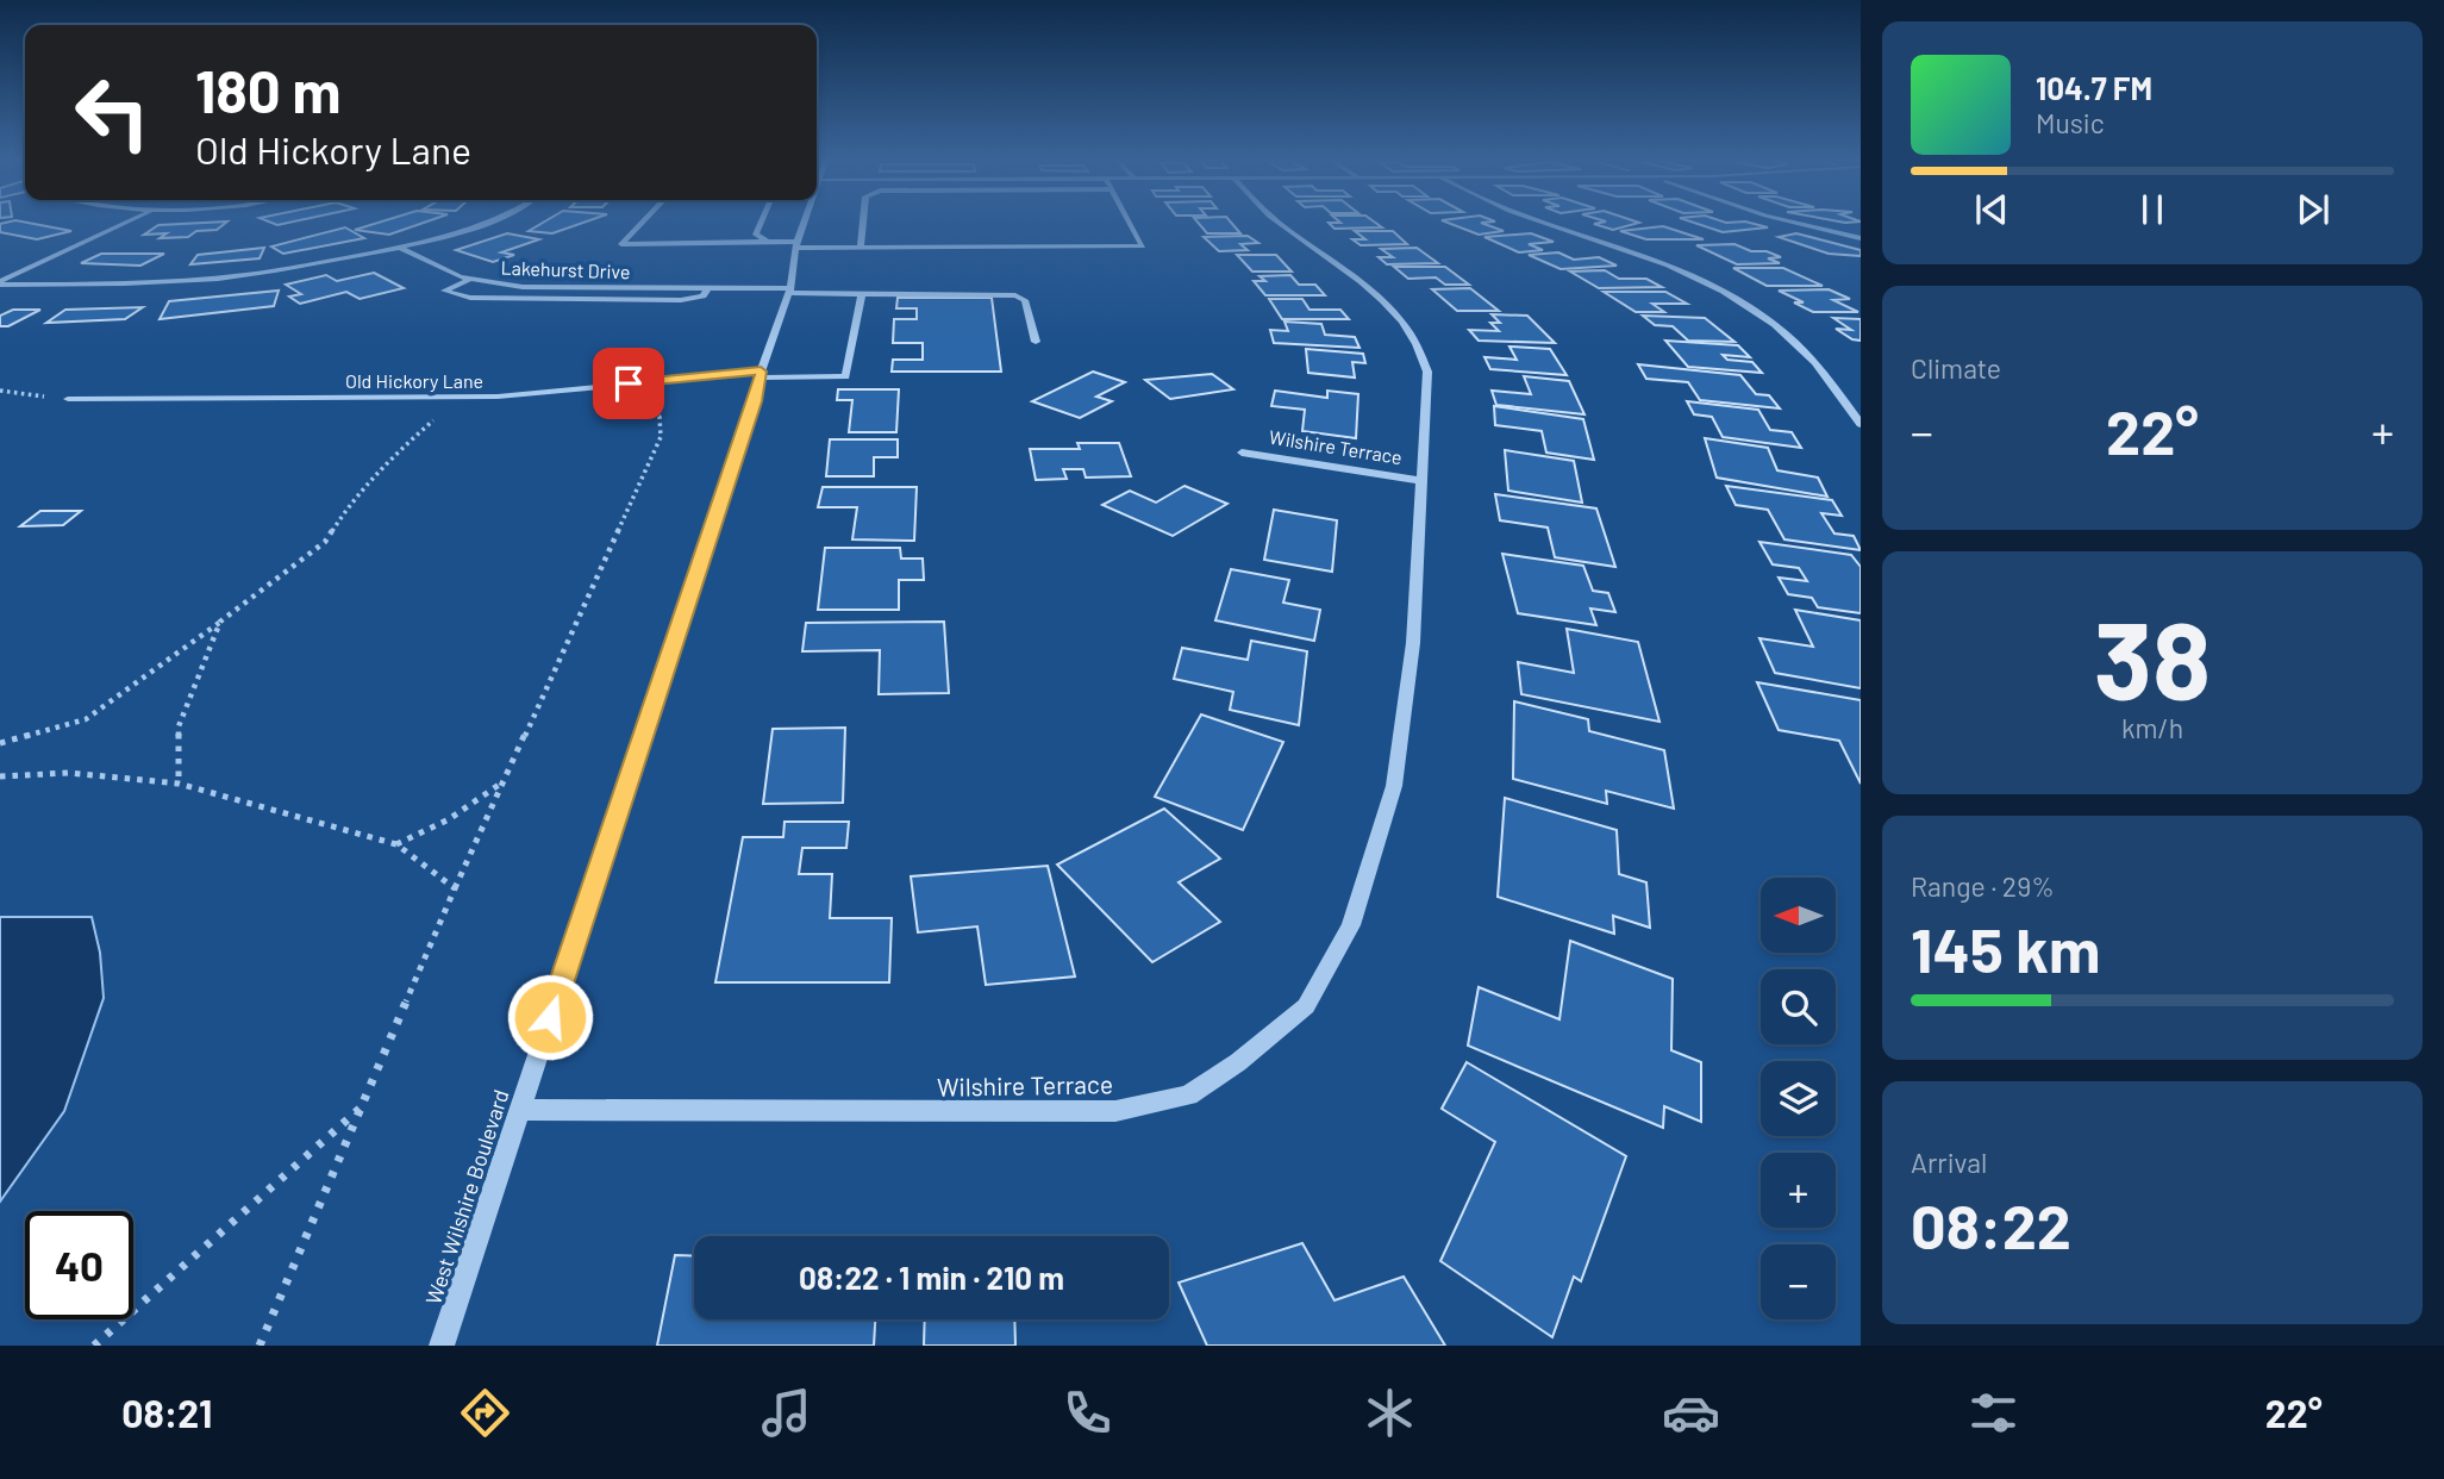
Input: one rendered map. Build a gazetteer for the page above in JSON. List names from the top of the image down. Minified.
{"streets":{"street":["Lakehurst Drive","Old Hickory Lane","Wilshire Terrace","West Wilshire Boulevard"]},"crossings":[["Lakehurst Drive","Old Hickory Lane"],["Lakehurst Drive","West Wilshire Boulevard"],["Old Hickory Lane","West Wilshire Boulevard"],["Wilshire Terrace","West Wilshire Boulevard"]],"north":"left","page":{"turn":["180 m","Old Hickory Lane"],"song":["104.7 FM","Music"],"tile":["Climate",["38","km/h"],["Range · 29%","145 km"],["Arrival","08:22"]],"heat":["−","22°","+"],"map_buttons":["+","−"],"limit":"40","trip":"08:22 · 1 min · 210 m","tabs":["08:21","22°"]}}
